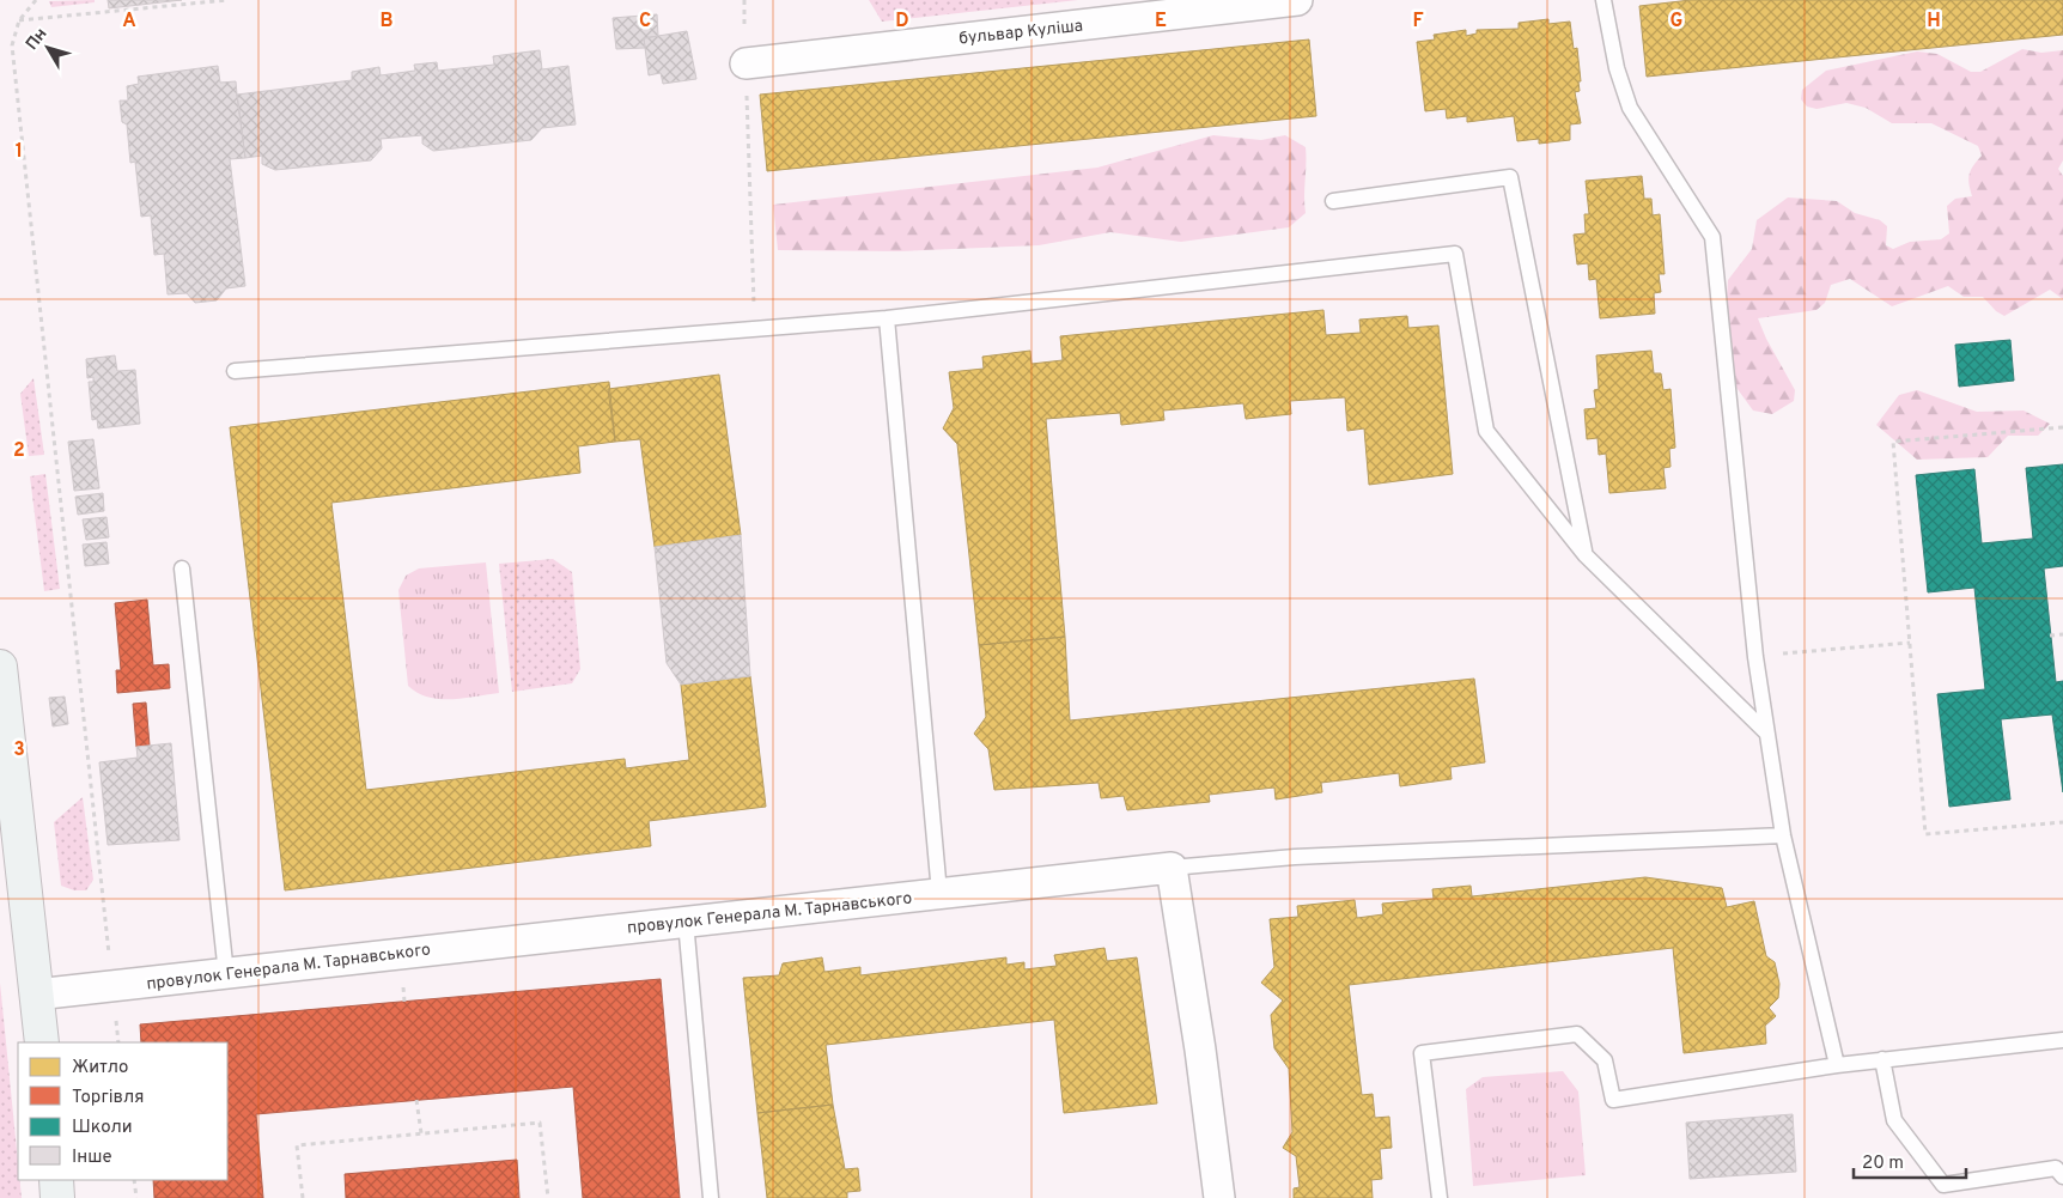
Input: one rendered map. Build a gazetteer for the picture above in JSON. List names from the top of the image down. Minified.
{"streets":{"street":["бульвар Куліша","провулок Генерала М. Тарнавського"]},"legend":["Житло","Торгівля","Школи","Інше"],"scale_bar":"20 m","north":"top left","grid":{"columns":["A","B","C","D","E","F","G","H"],"rows":["1","2","3"]}}
